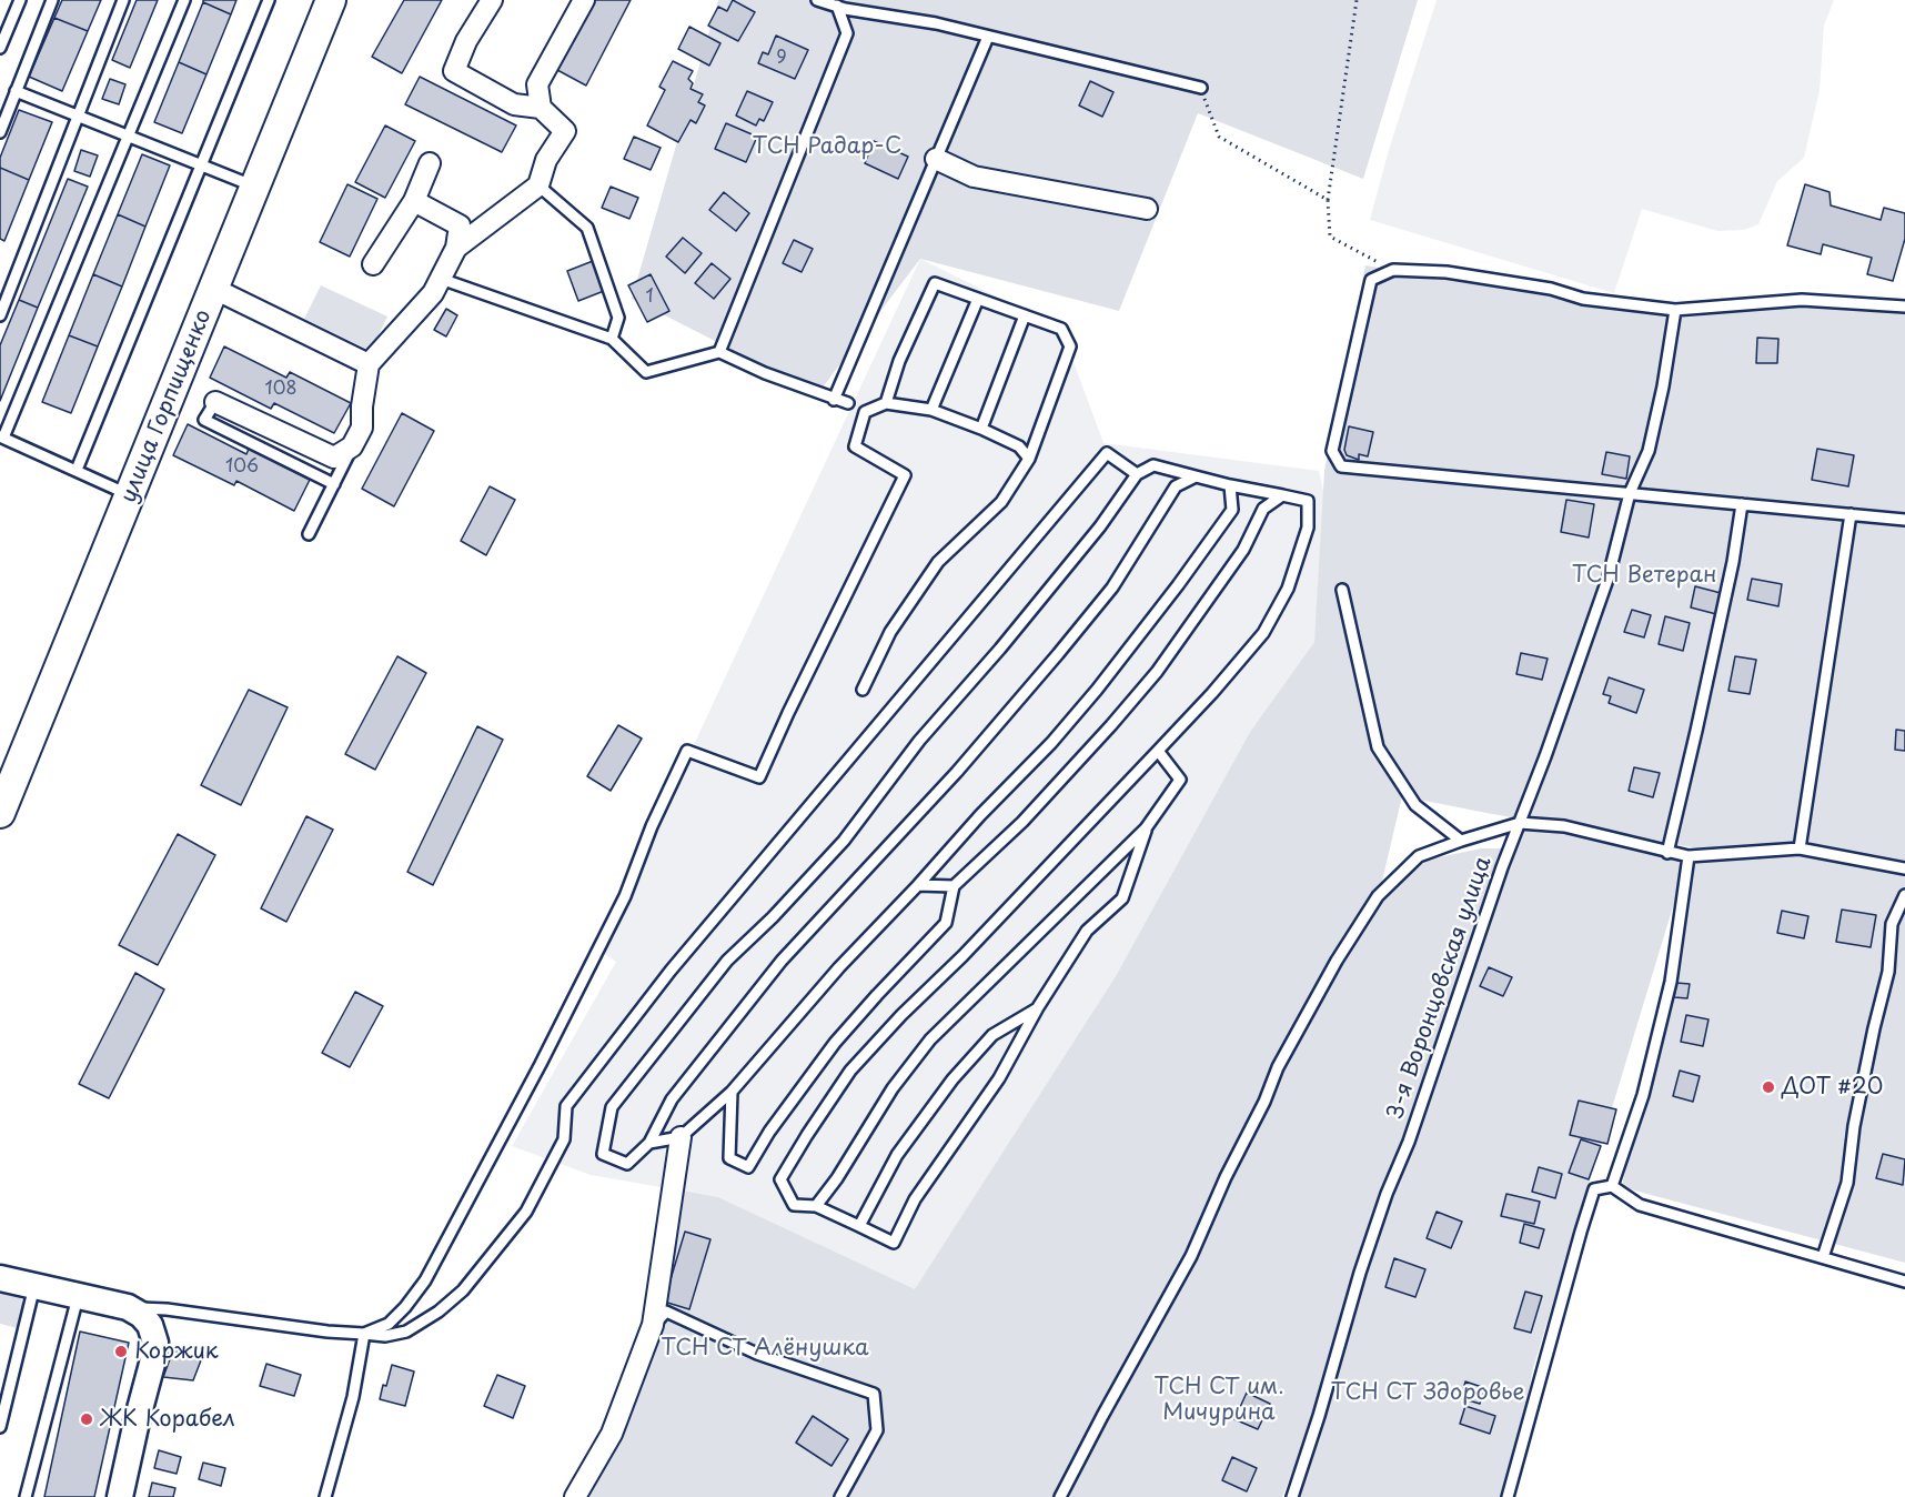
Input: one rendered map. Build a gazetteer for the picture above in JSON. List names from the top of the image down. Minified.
{"streets":{"main road":["улица Горпищенко"],"lane":["3-я Воронцовская улица"]},"parks":["ТСН Радар-С","ТСН Ветеран","ТСН СТ Алёнушка","ТСН СТ им. Мичурина","ТСН СТ Здоровье"],"places":["ДОТ #20","Коржик","ЖК Корабел"],"house_numbers":["9","1","108","106"]}
